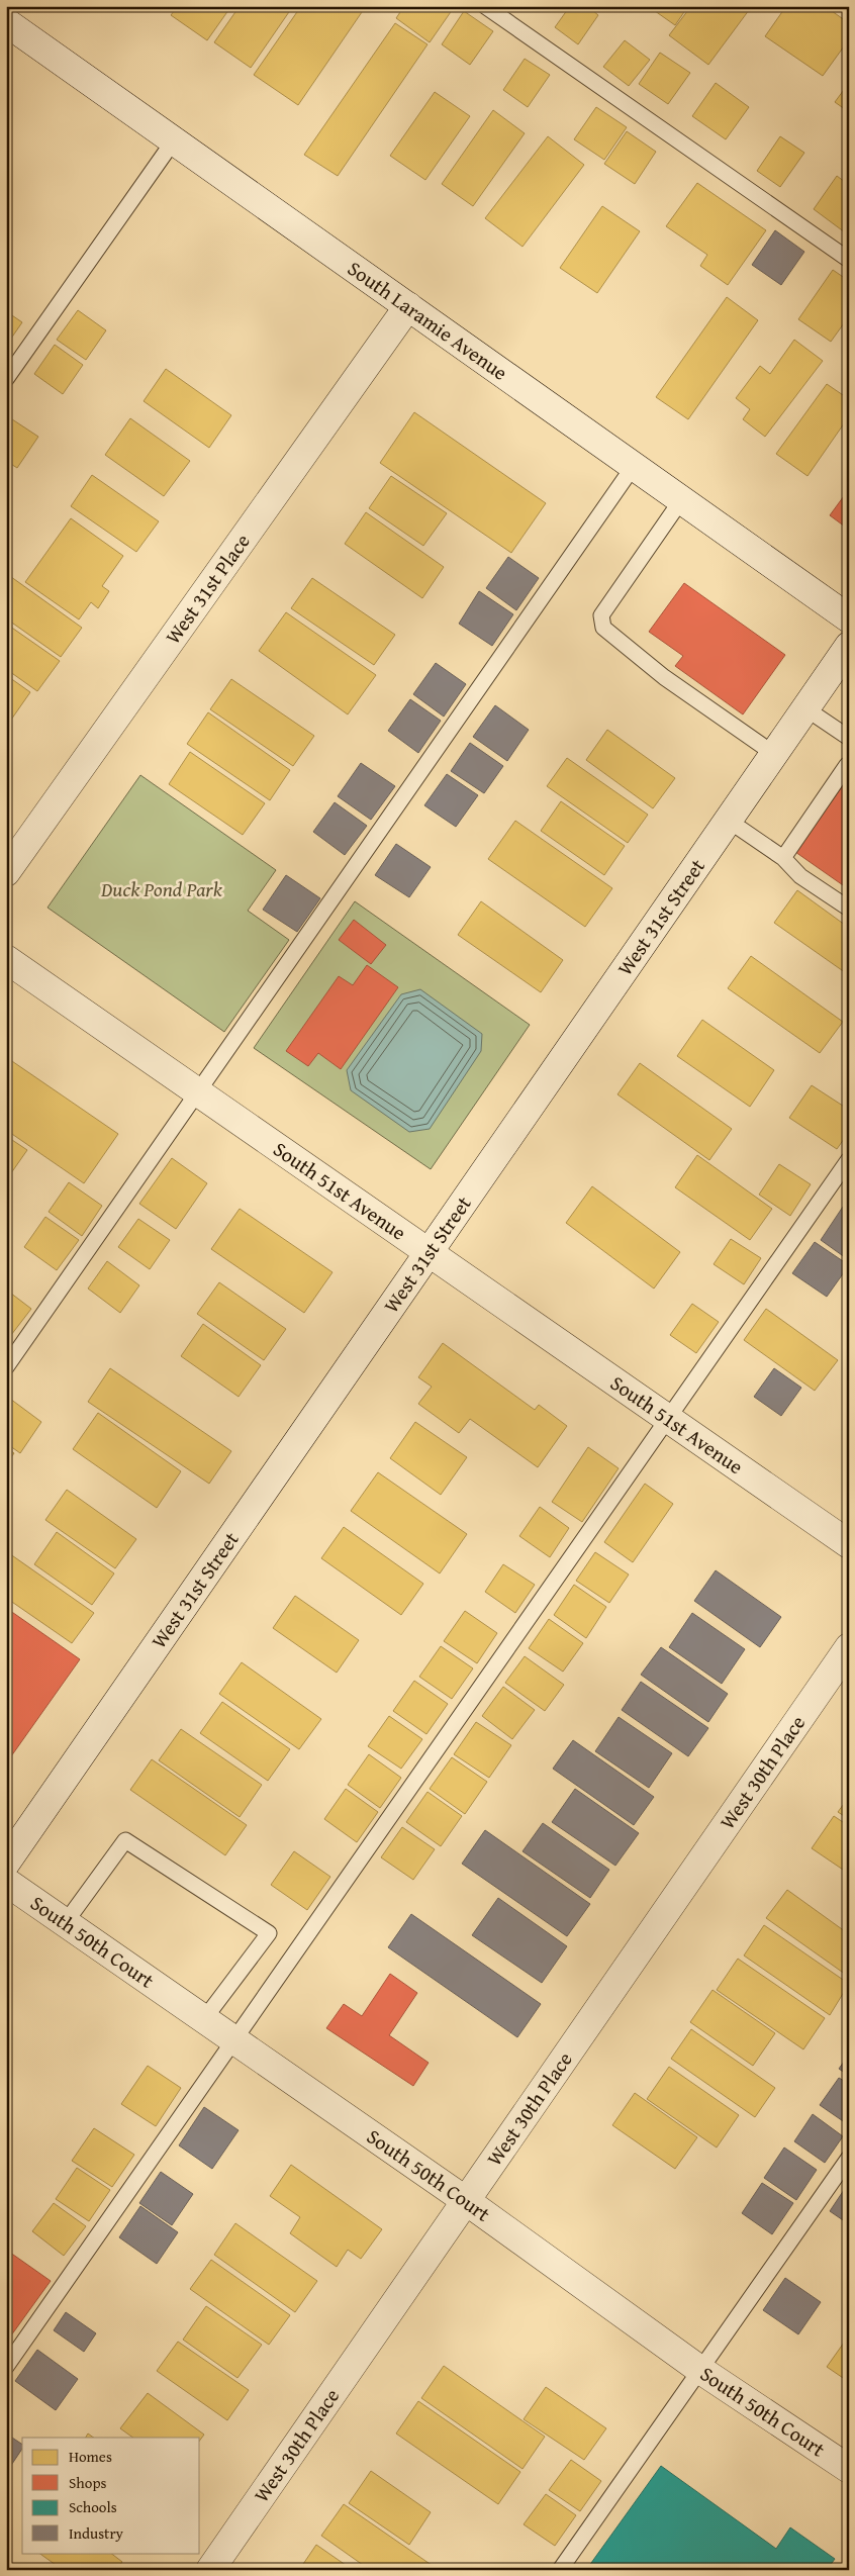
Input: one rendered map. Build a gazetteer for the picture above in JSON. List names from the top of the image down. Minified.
{"streets":{"street":["South Laramie Avenue","West 31st Place","West 31st Street","South 51st Avenue","West 30th Place","South 50th Court"]},"crossings":[["South Laramie Avenue","West 31st Place"],["West 31st Street","South 51st Avenue"],["West 30th Place","South 50th Court"]],"parks":["Duck Pond Park"],"legend":["Homes","Shops","Schools","Industry"]}
